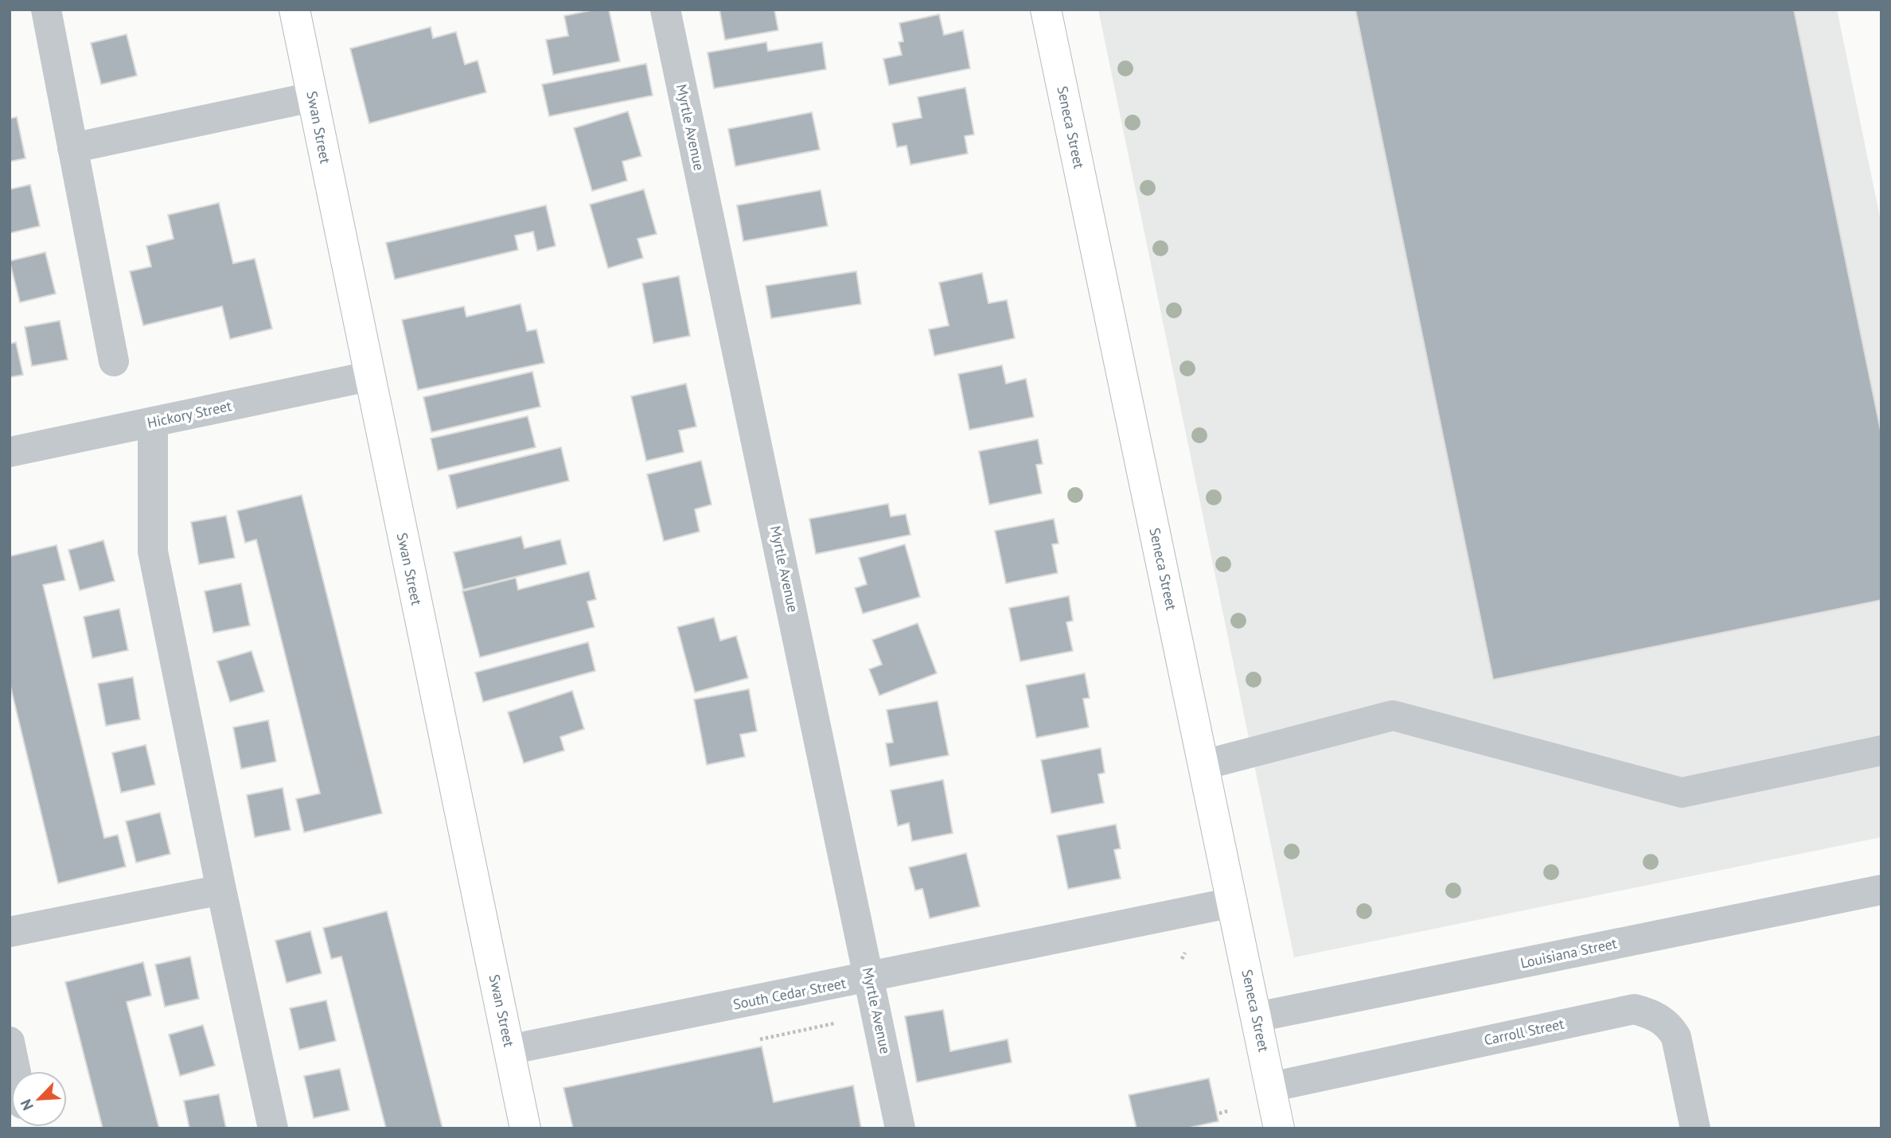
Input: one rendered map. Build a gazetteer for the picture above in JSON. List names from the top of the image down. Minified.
{"streets":{"main road":["Swan Street","Seneca Street"],"street":["Myrtle Avenue","Hickory Street","Louisiana Street","South Cedar Street","Carroll Street"]},"crossings":[["Swan Street","Hickory Street"],["Swan Street","South Cedar Street"],["Myrtle Avenue","South Cedar Street"],["Seneca Street","Louisiana Street"],["Seneca Street","South Cedar Street"],["Seneca Street","Carroll Street"]],"north":"bottom left"}
